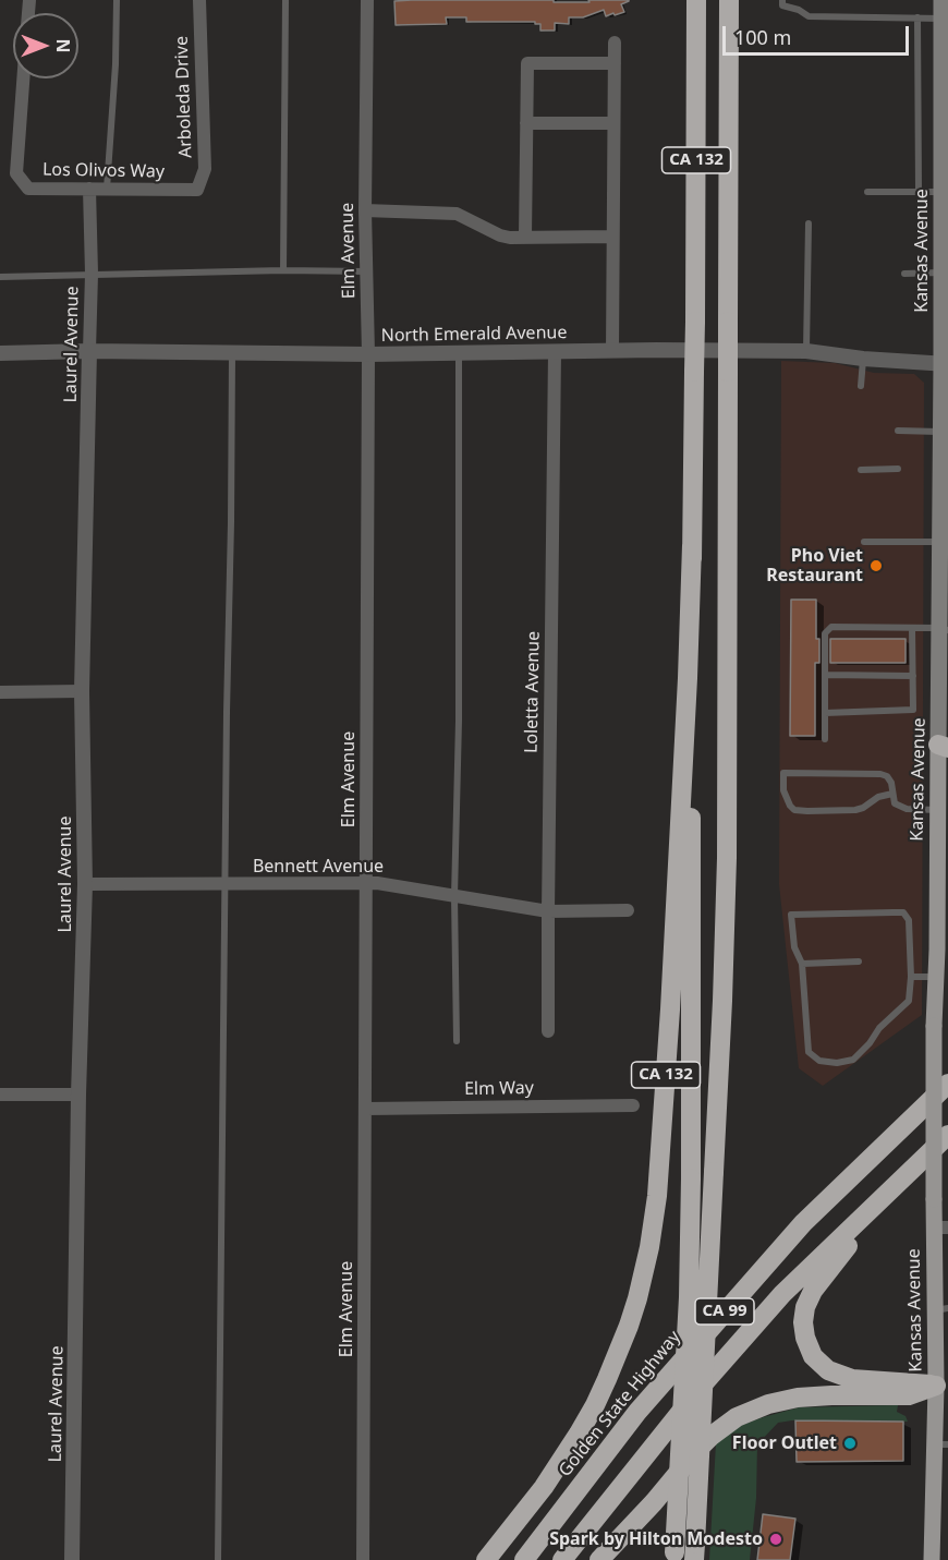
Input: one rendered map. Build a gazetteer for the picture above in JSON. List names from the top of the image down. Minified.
{"streets":{"highway":["CA 132","CA 99","Golden State Highway"],"main road":["Kansas Avenue"],"street":["Arboleda Drive","Los Olivos Way","Elm Avenue","North Emerald Avenue","Laurel Avenue","Loletta Avenue","Bennett Avenue","Elm Way"]},"crossings":[["Arboleda Drive","Los Olivos Way"],["Los Olivos Way","Laurel Avenue"],["Elm Avenue","North Emerald Avenue"],["Elm Avenue","Bennett Avenue"],["Elm Avenue","Elm Way"],["Kansas Avenue","North Emerald Avenue"],["North Emerald Avenue","Laurel Avenue"],["North Emerald Avenue","Loletta Avenue"],["Laurel Avenue","Bennett Avenue"],["Loletta Avenue","Bennett Avenue"]],"places":["Pho Viet Restaurant","Floor Outlet","Spark by Hilton Modesto"],"scale_bar":"100 m","north":"right"}
